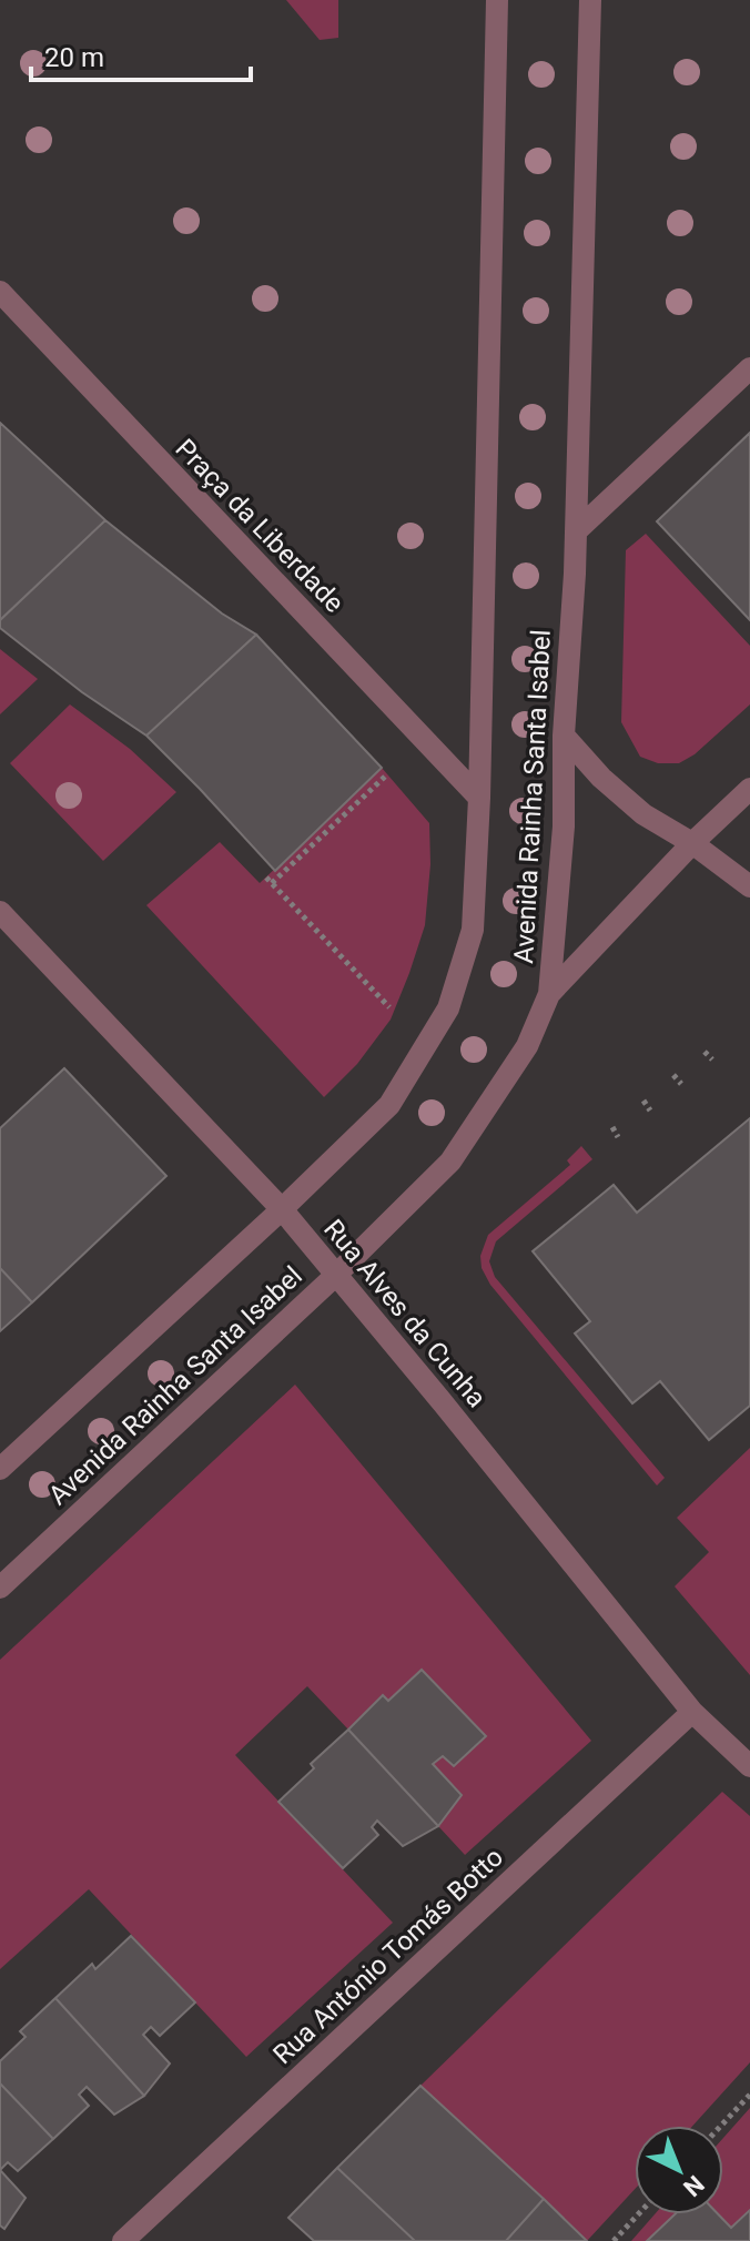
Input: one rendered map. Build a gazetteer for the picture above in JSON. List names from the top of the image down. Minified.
{"streets":{"street":["Praça da Liberdade","Avenida Rainha Santa Isabel","Rua Alves da Cunha","Rua António Tomás Botto"]},"crossings":[["Praça da Liberdade","Avenida Rainha Santa Isabel"],["Avenida Rainha Santa Isabel","Rua Alves da Cunha"],["Rua Alves da Cunha","Rua António Tomás Botto"]],"scale_bar":"20 m","north":"bottom right"}
